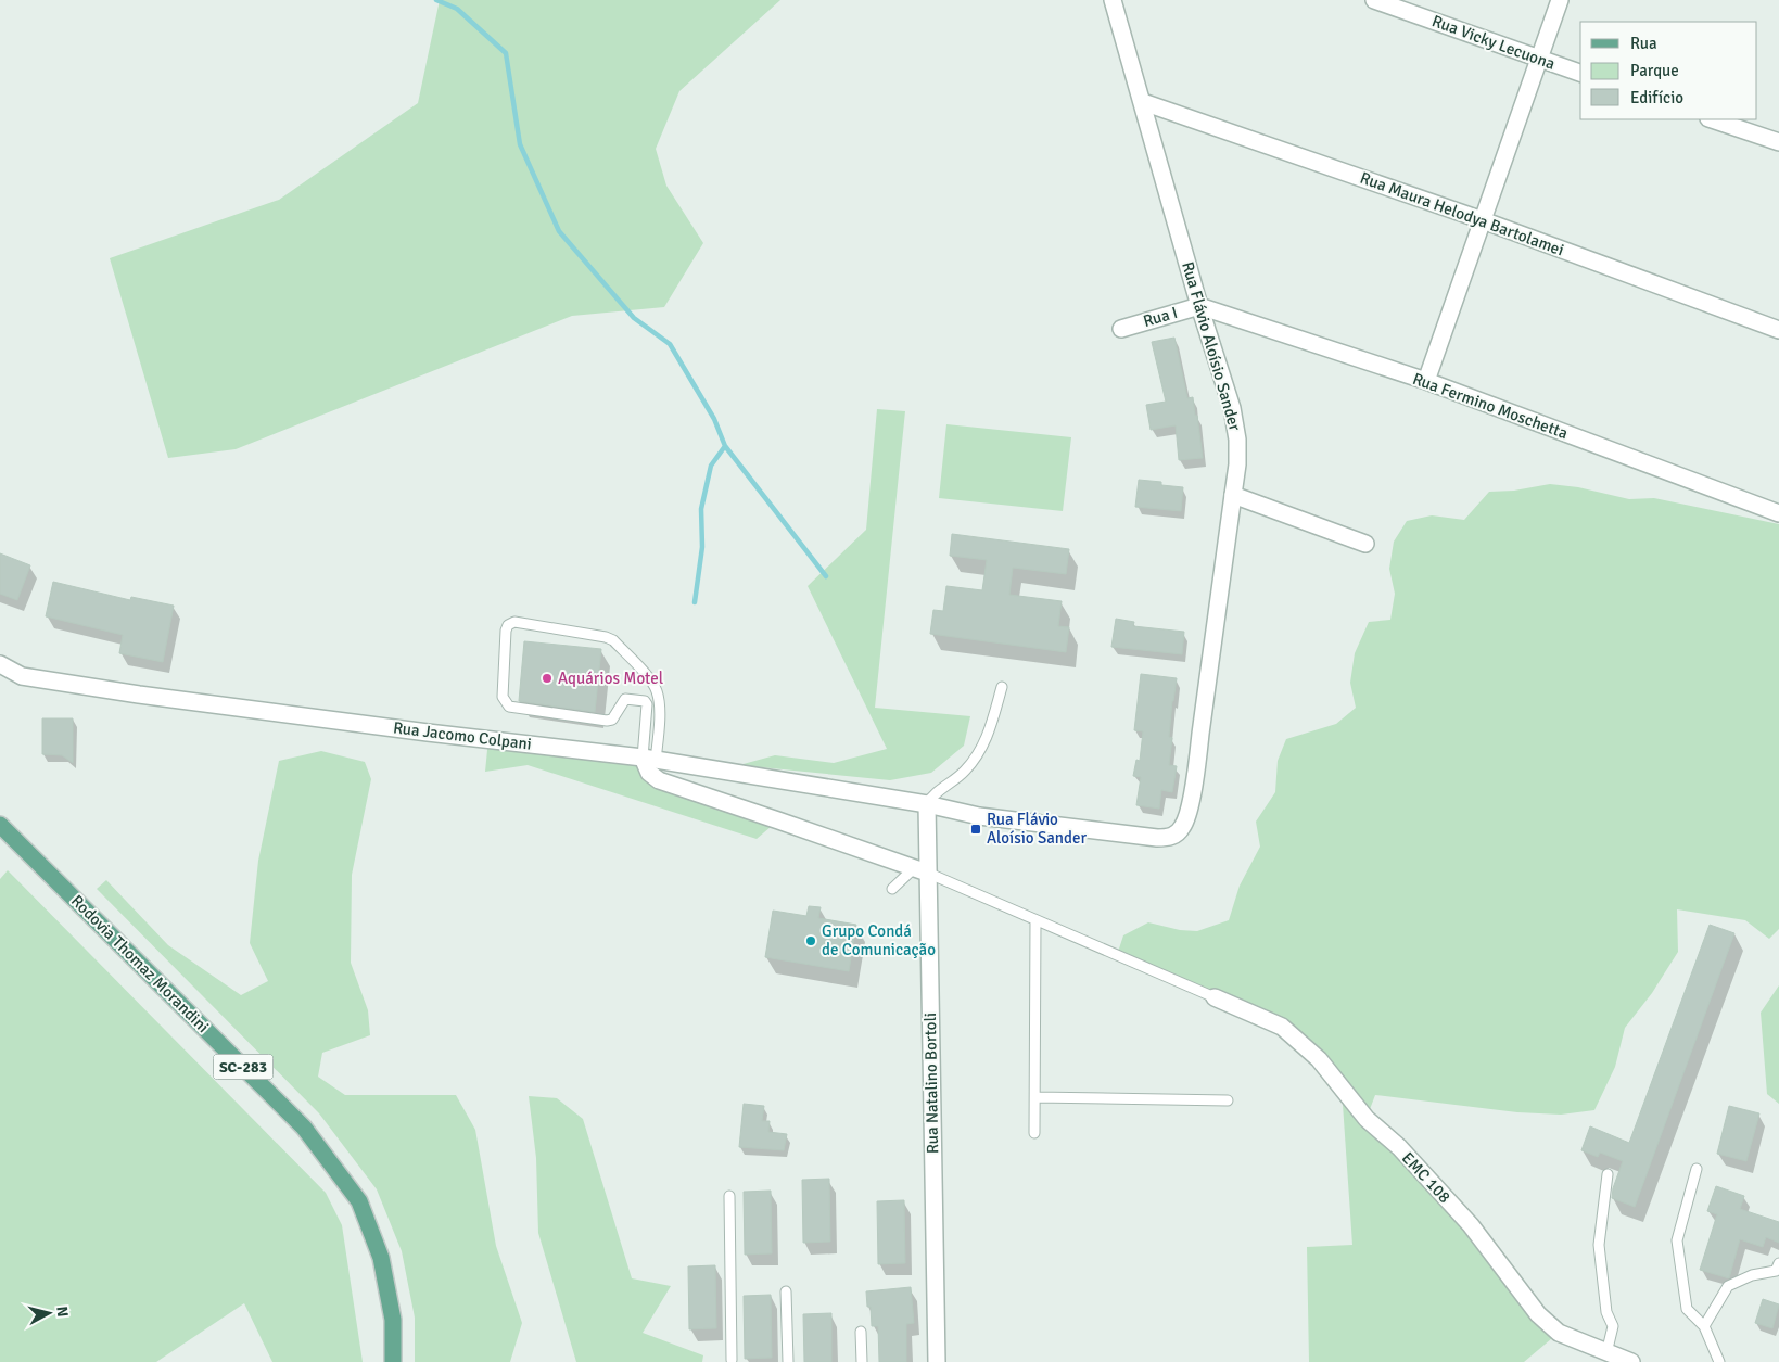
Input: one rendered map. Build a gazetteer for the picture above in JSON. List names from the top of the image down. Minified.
{"streets":{"main road":["Rodovia Thomaz Morandini","SC-283"],"street":["Rua Vicky Lecuona","Rua Maura Helodya Bartolamei","Rua I","Rua Flávio Aloísio Sander","Rua Fermino Moschetta","Rua Jacomo Colpani","Rua Natalino Bortoli","EMC 108"]},"crossings":[["Rua Maura Helodya Bartolamei","Rua Flávio Aloísio Sander"],["Rua I","Rua Flávio Aloísio Sander"],["Rua I","Rua Fermino Moschetta"],["Rua Flávio Aloísio Sander","Rua Fermino Moschetta"],["Rua Flávio Aloísio Sander","Rua Jacomo Colpani"],["Rua Flávio Aloísio Sander","Rua Natalino Bortoli"],["Rua Jacomo Colpani","Rua Natalino Bortoli"]],"places":{"other":["Aquários Motel","Grupo Condá de Comunicação"],"transit":["Rua Flávio Aloísio Sander"]},"legend":["Rua","Parque","Edifício"],"north":"right"}
